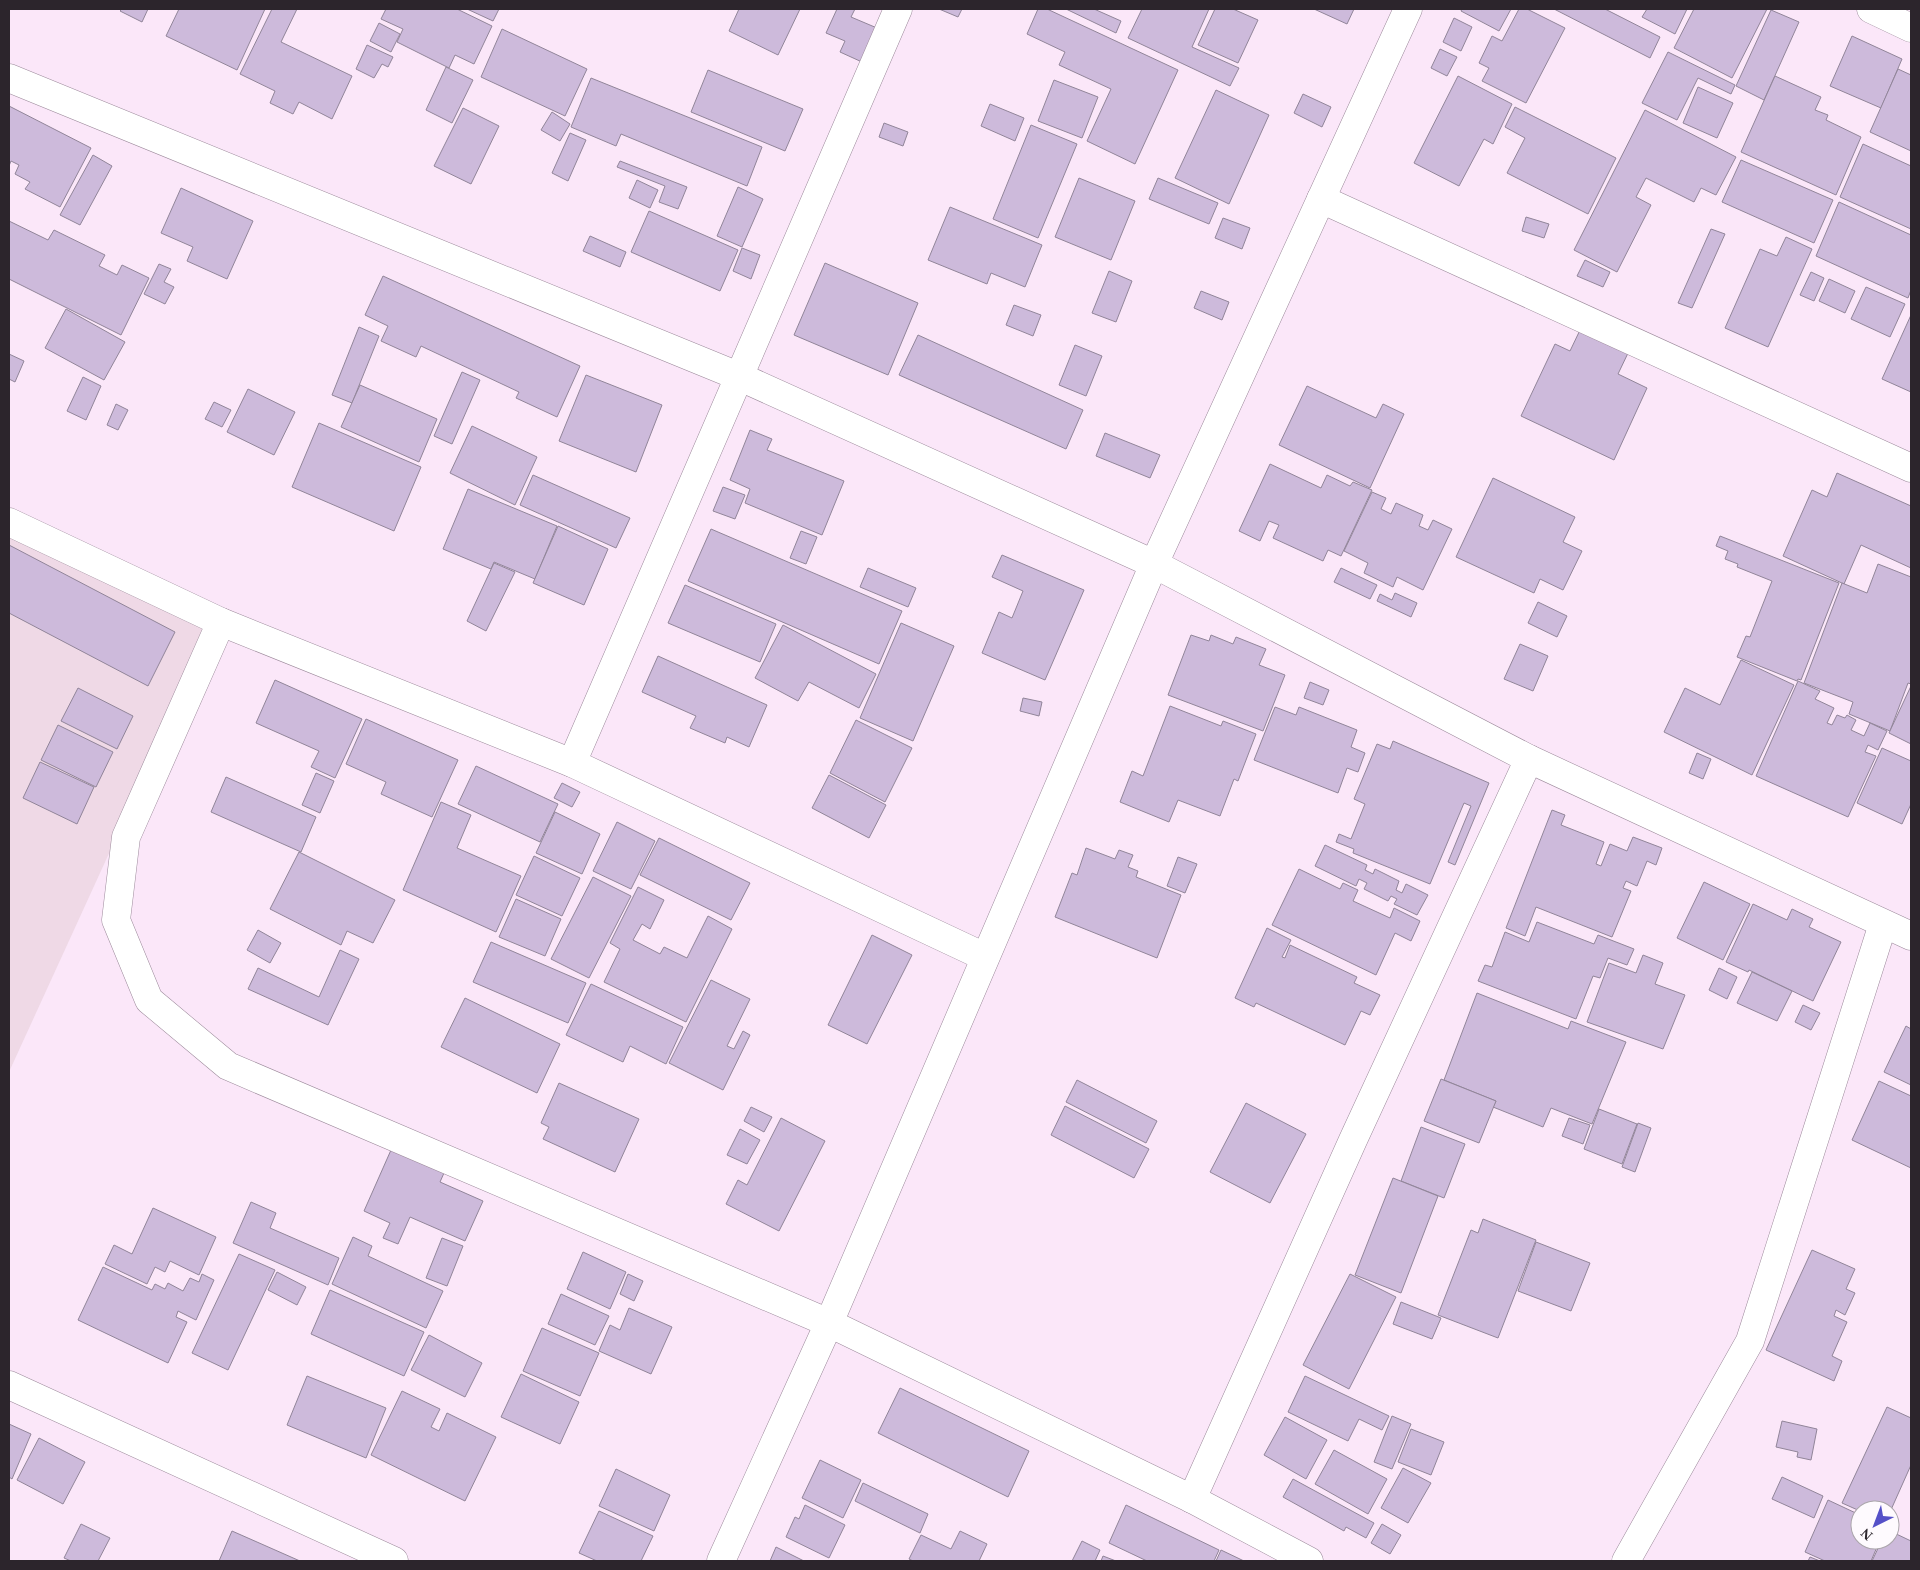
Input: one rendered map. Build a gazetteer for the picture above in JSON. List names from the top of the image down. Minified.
{"north":"bottom left"}
